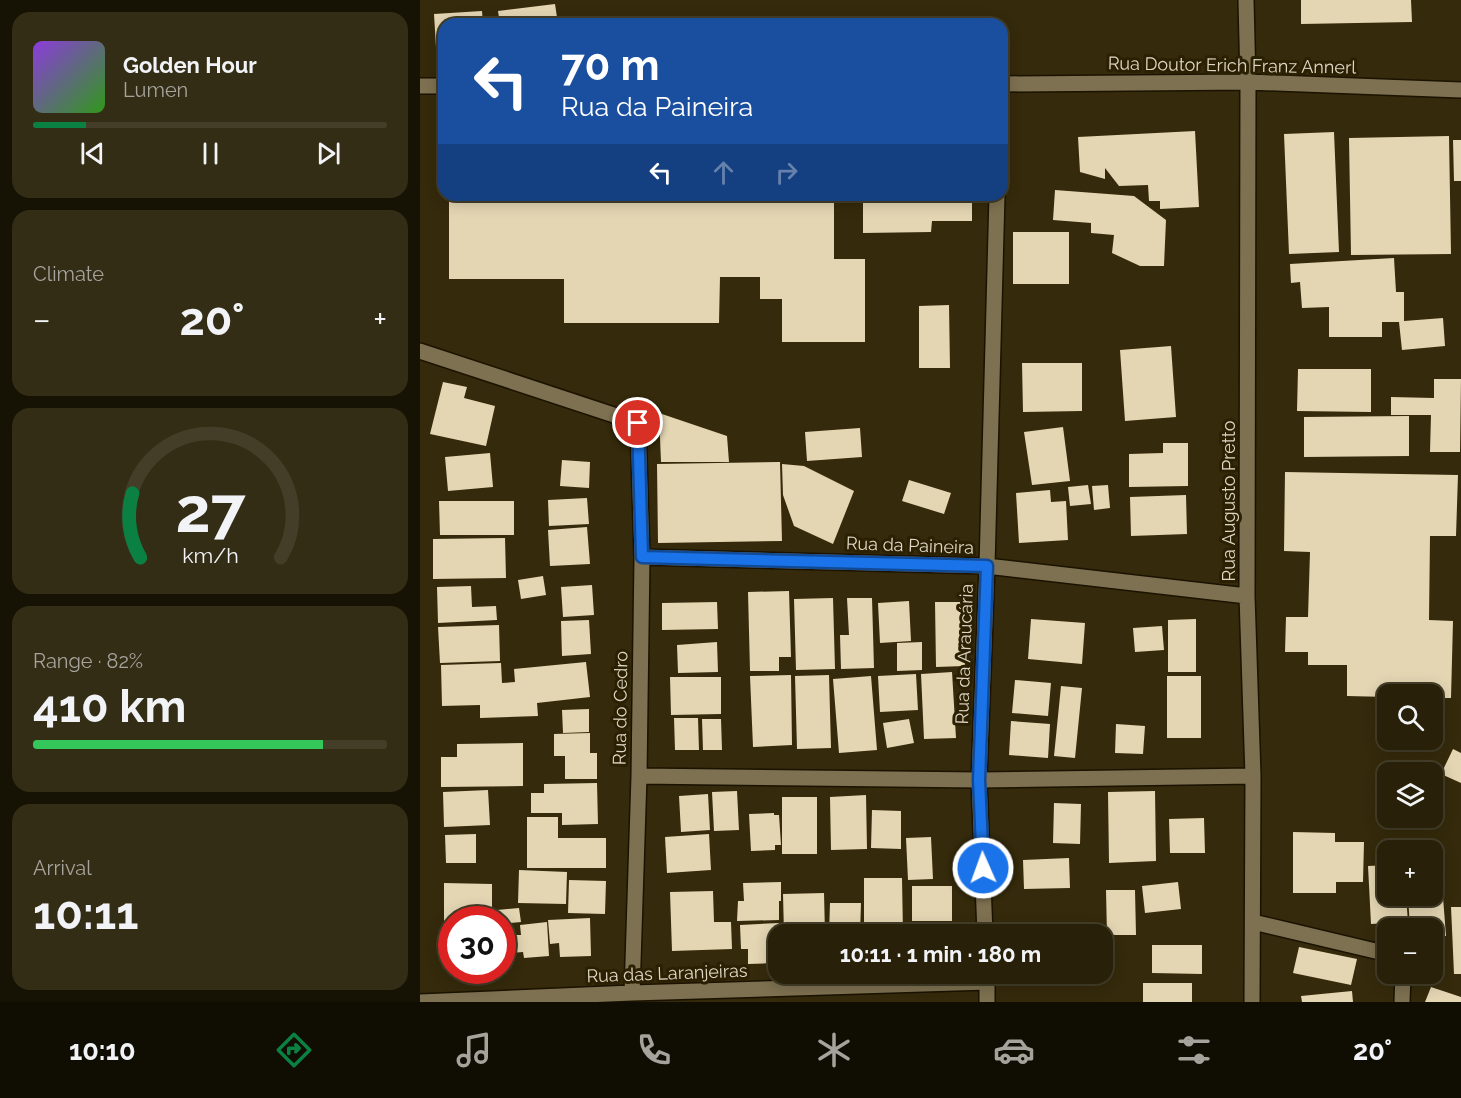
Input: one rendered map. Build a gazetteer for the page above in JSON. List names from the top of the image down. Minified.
{"streets":{"street":["Rua Doutor Erich Franz Annerl","Rua Augusto Pretto","Rua da Paineira","Rua da Araucária","Rua do Cedro","Rua das Laranjeiras"]},"crossings":[["Rua Doutor Erich Franz Annerl","Rua Augusto Pretto"],["Rua Augusto Pretto","Rua da Paineira"],["Rua da Paineira","Rua da Araucária"],["Rua da Paineira","Rua do Cedro"],["Rua do Cedro","Rua das Laranjeiras"]],"page":{"turn":["70 m","Rua da Paineira"],"song":["Golden Hour","Lumen"],"tile":["Climate",["Range · 82%","410 km"],["Arrival","10:11"]],"heat":["−","20°","+"],"map_buttons":["+","−"],"limit":"30","trip":"10:11 · 1 min · 180 m","tabs":["10:10","20°"],"gauge":["27","km/h"]}}
